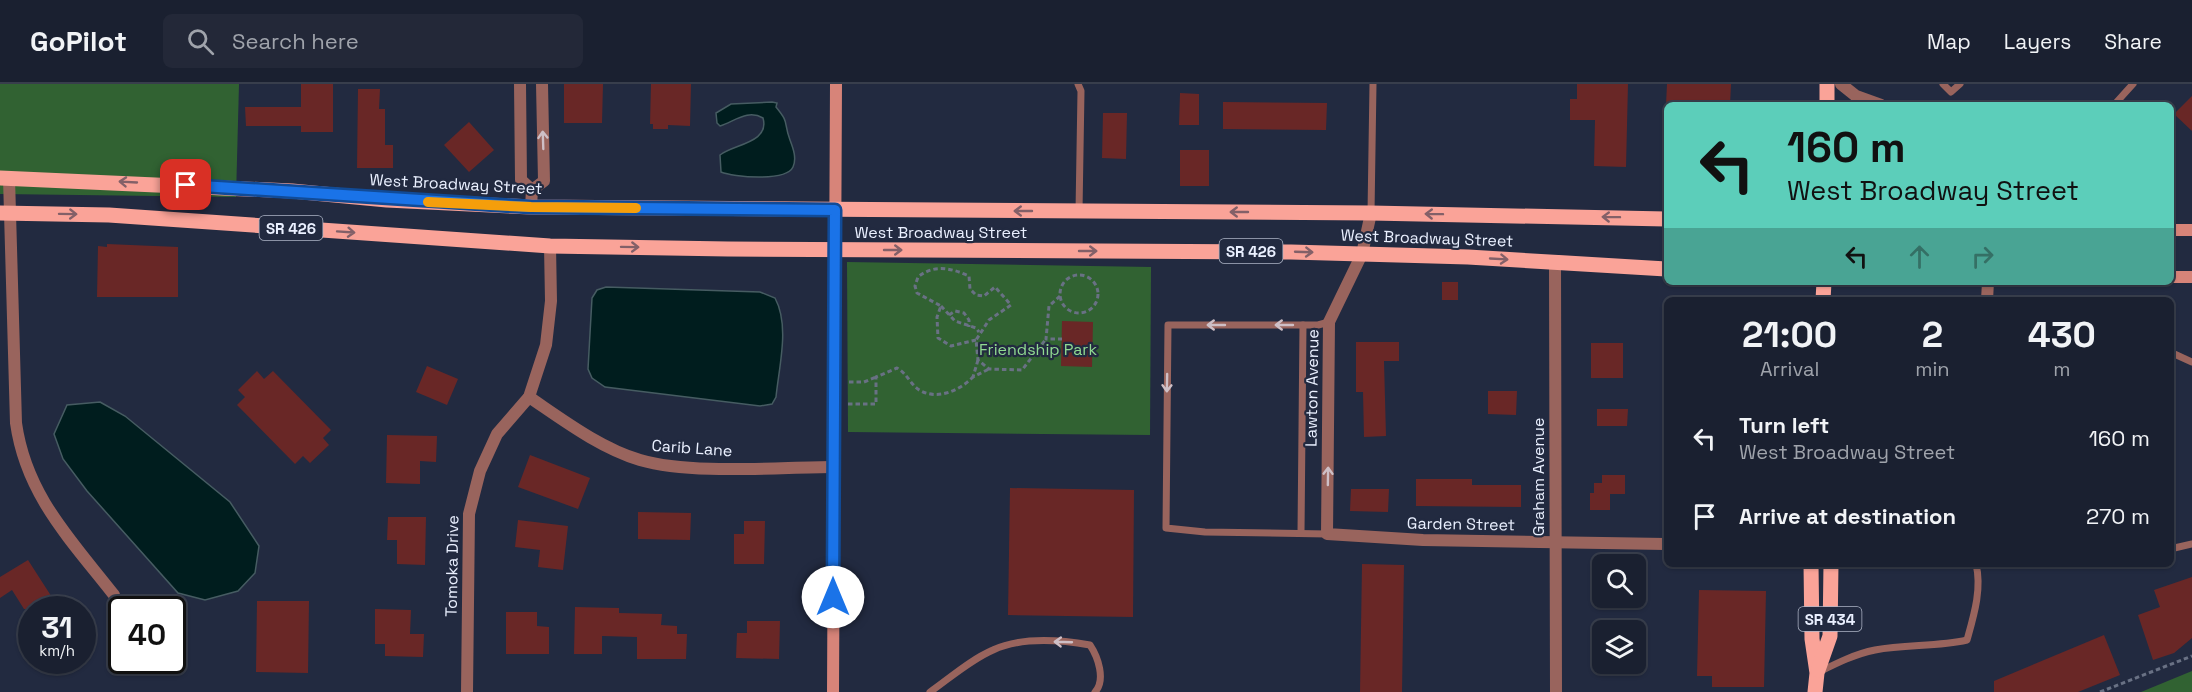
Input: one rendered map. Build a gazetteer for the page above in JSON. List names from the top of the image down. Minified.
{"streets":{"main road":["West Broadway Street","SR 426","SR 434"],"street":["Lawton Avenue","Carib Lane","Graham Avenue","Garden Street","Tomoka Drive"]},"crossings":[["West Broadway Street","Lawton Avenue"],["West Broadway Street","Graham Avenue"],["West Broadway Street","Tomoka Drive"],["Lawton Avenue","Garden Street"],["Carib Lane","Tomoka Drive"],["Graham Avenue","Garden Street"]],"one_way":["Lawton Avenue"],"parks":["Friendship Park"],"page":{"header":"GoPilot","search":"Search here","nav":["Map","Layers","Share"],"turn":["160 m","West Broadway Street"],"eta":["21:00","Arrival","2","min","430","m"],"list":[{"name":"Turn left","note":"West Broadway Street","value":"160 m"},{"name":"Arrive at destination","value":"270 m"}],"speed":"31 km/h","limit":"40"}}
